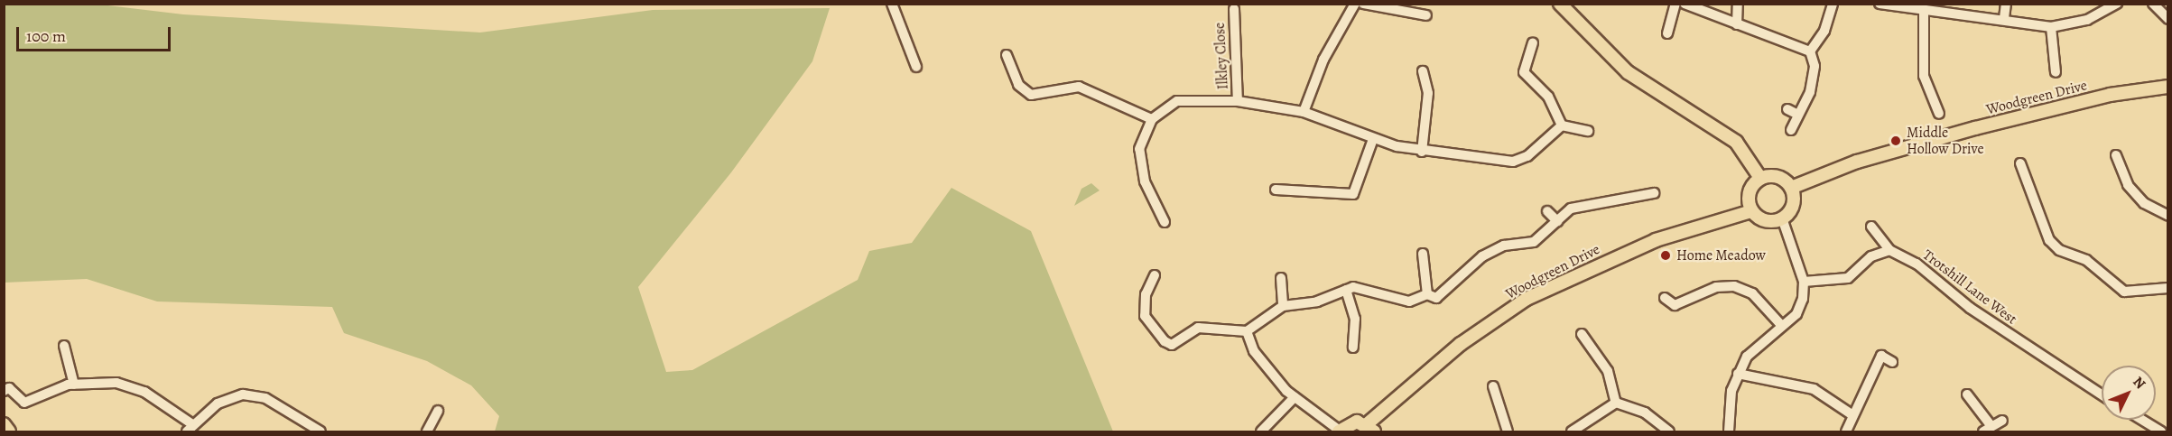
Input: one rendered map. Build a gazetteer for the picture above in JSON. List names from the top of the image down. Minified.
{"streets":{"main road":["Woodgreen Drive"],"street":["Ilkley Close","Trotshill Lane West"]},"places":["Middle Hollow Drive","Home Meadow"],"scale_bar":"100 m","north":"top right"}
